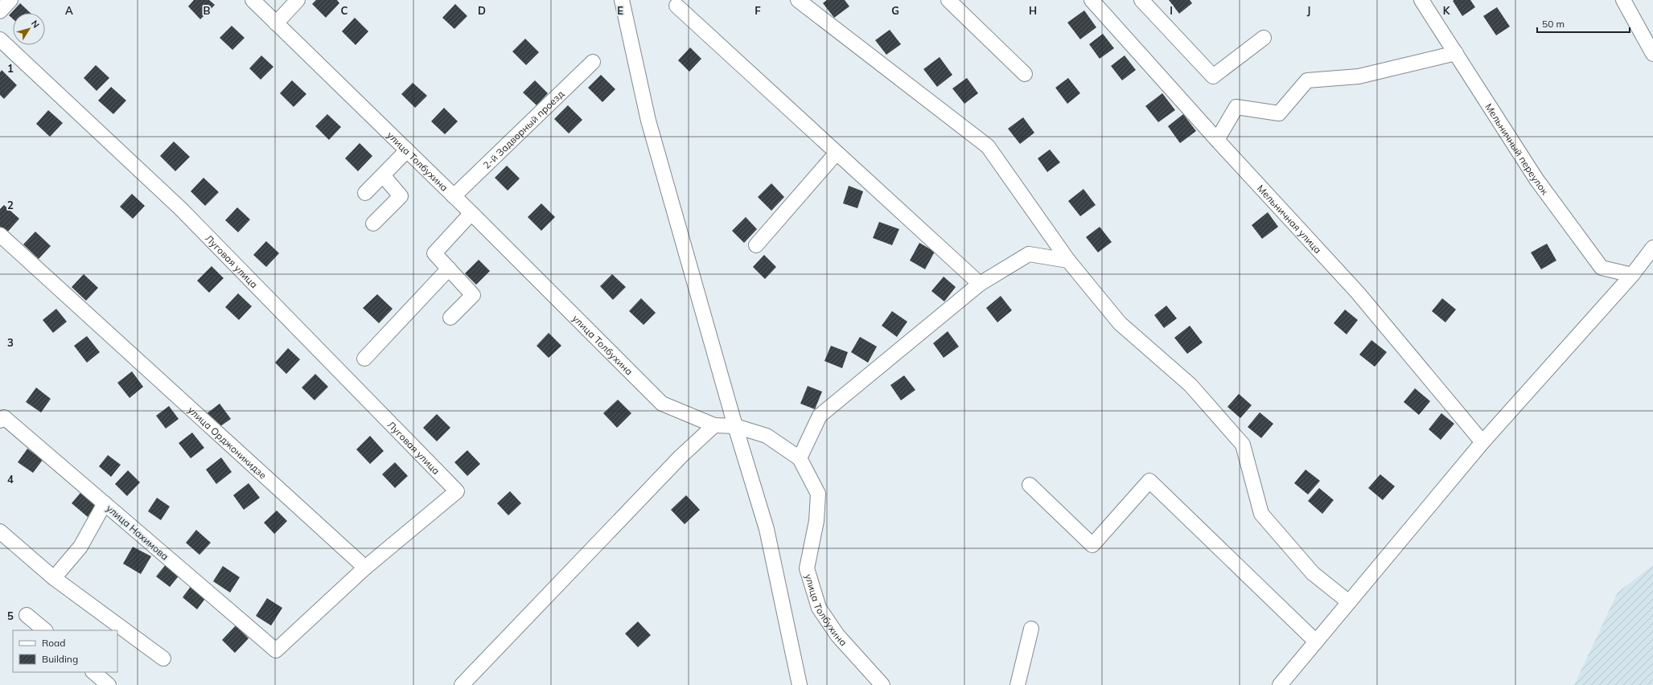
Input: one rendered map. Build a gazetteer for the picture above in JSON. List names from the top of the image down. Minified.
{"streets":{"street":["2-й Задворный проезд","Мельничный переулок","улица Толбухина","Мельничная улица","Луговая улица","улица Орджоникидзе","улица Нахимова"]},"crossings":[["2-й Задворный проезд","улица Толбухина"],["Луговая улица","улица Орджоникидзе"],["Луговая улица","улица Нахимова"],["улица Орджоникидзе","улица Нахимова"]],"legend":["Road","Building"],"scale_bar":"50 m","north":"top right","grid":{"columns":["A","B","C","D","E","F","G","H","I","J","K"],"rows":["1","2","3","4","5"]}}
